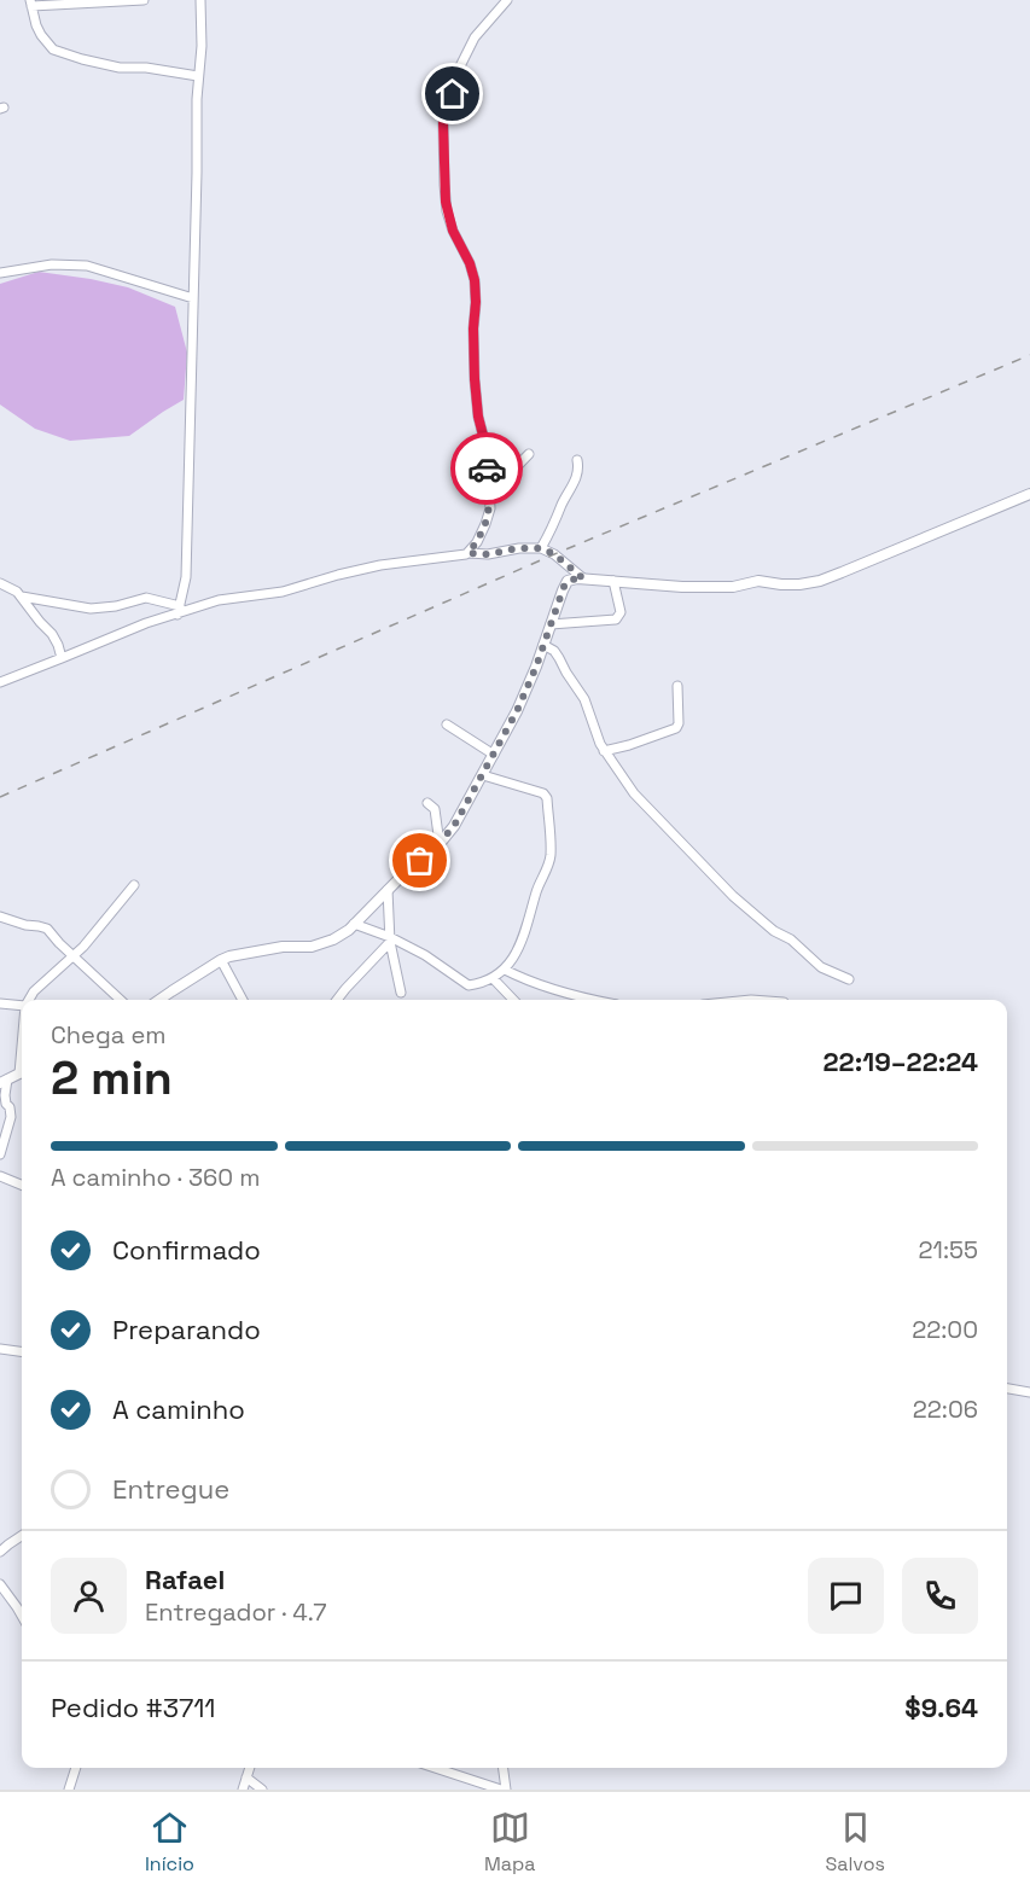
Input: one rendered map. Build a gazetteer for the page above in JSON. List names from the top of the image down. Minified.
{"page":{"heading":["2 min","Chega em","22:19–22:24"],"panel":["Rafael","Entregador · 4.7","Pedido #3711","$9.64"],"bar":"A caminho · 360 m","list":[["Confirmado","21:55"],["Preparando","22:00"],["A caminho","22:06"],"Entregue"],"tabs":["Início","Mapa","Salvos"]}}
